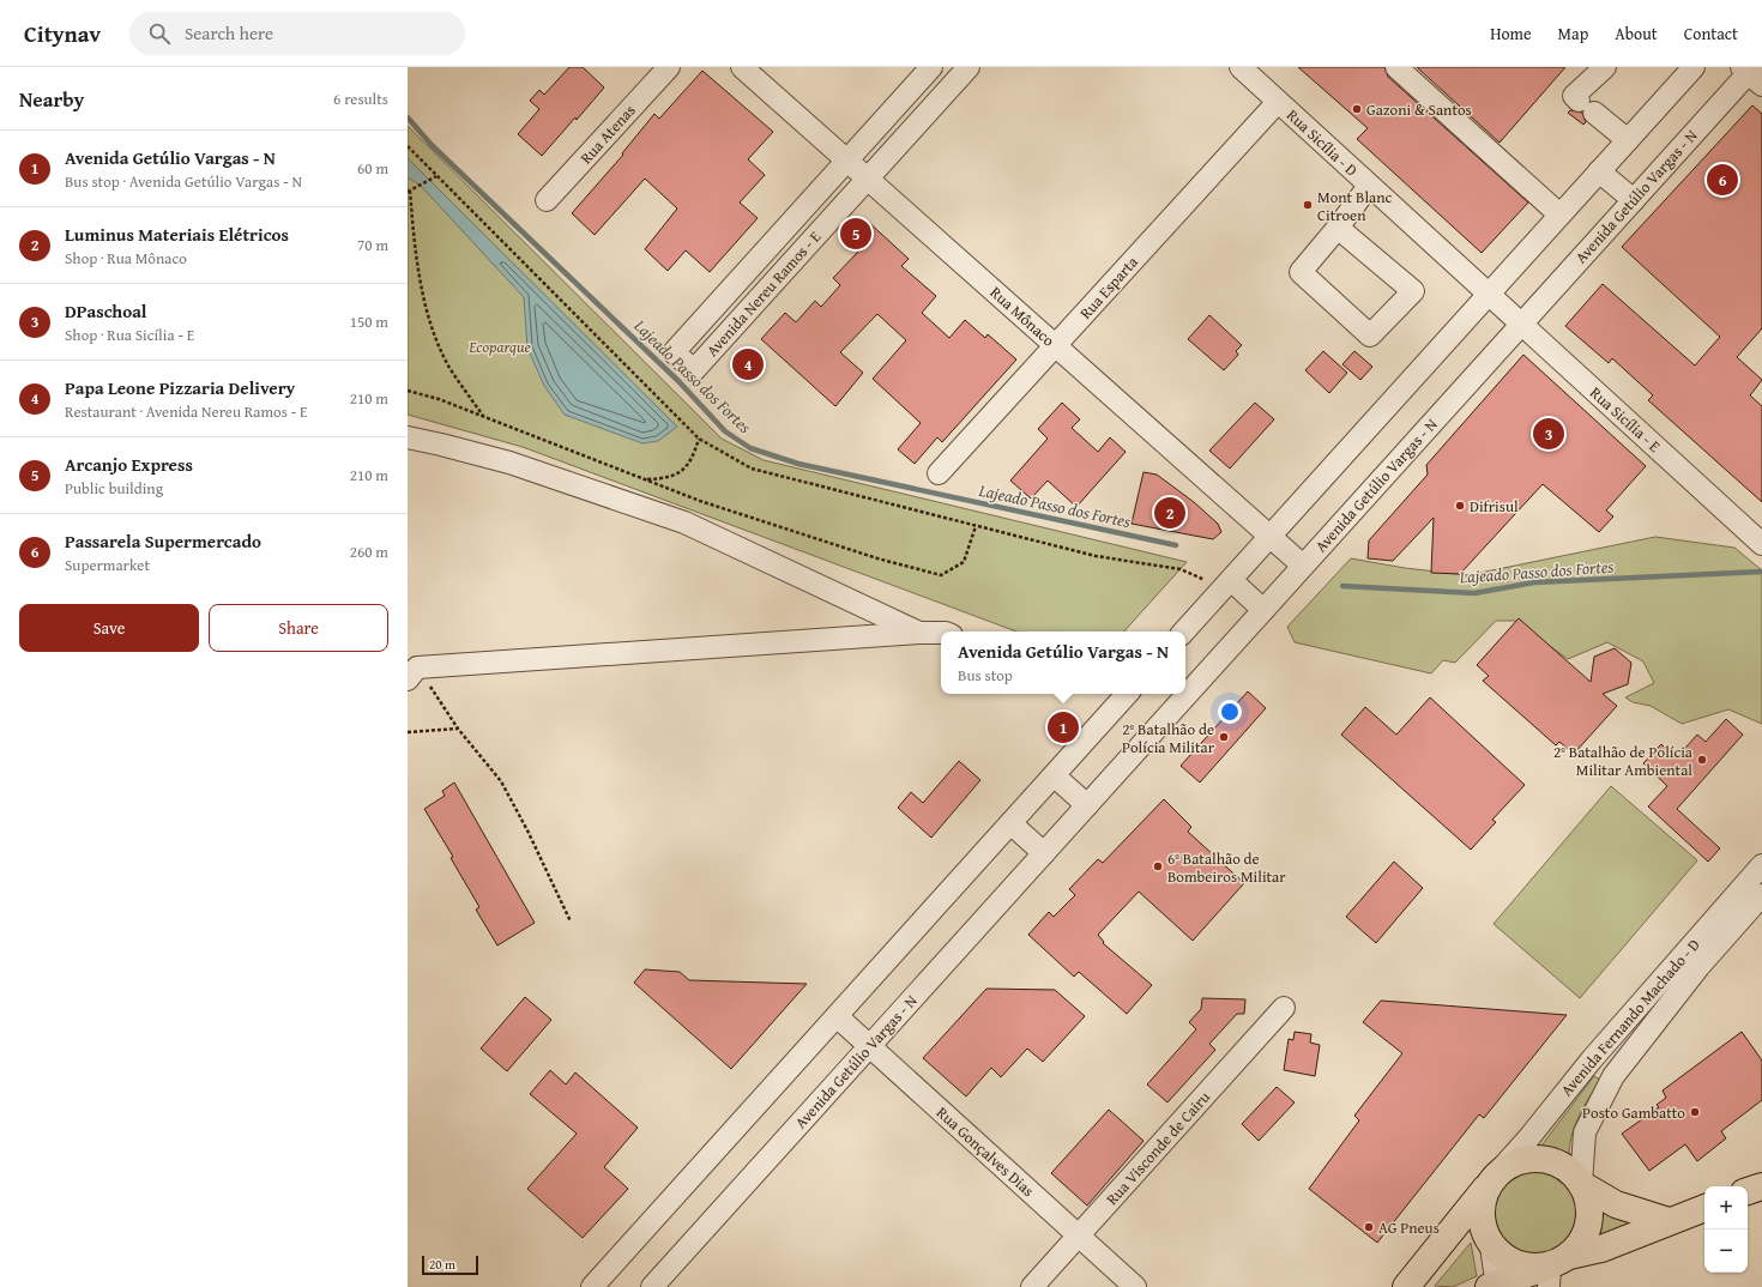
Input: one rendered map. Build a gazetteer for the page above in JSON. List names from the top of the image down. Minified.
{"streets":{"main road":["Avenida Fernando Machado - D"],"street":["Rua Atenas","Rua Sicília - D","Avenida Getúlio Vargas - N","Rua Esparta","Avenida Nereu Ramos - E","Rua Mônaco","Rua Sicília - E","Rua Visconde de Cairu","Rua Gonçalves Dias"]},"crossings":[["Rua Sicília - D","Rua Esparta"],["Rua Sicília - D","Rua Sicília - E"],["Avenida Getúlio Vargas - N","Rua Mônaco"],["Avenida Getúlio Vargas - N","Rua Sicília - E"],["Avenida Getúlio Vargas - N","Rua Gonçalves Dias"],["Rua Esparta","Rua Mônaco"],["Avenida Nereu Ramos - E","Rua Mônaco"],["Rua Visconde de Cairu","Rua Gonçalves Dias"]],"water":["Lajeado Passo dos Fortes"],"parks":["Ecoparque"],"places":["Gazoni & Santos","Mont Blanc Citroen","Difrisul","2º Batalhão de Polícia Militar","2º Batalhão de Polícia Militar Ambiental","6º Batalhão de Bombeiros Militar","Posto Gambatto","AG Pneus"],"scale_bar":"20 m","page":{"header":"Citynav","search":"Search here","nav":["Home","Map","About","Contact"],"heading":["Nearby","6 results"],"list":[{"mark":"1","name":"Avenida Getúlio Vargas - N","note":"Bus stop · Avenida Getúlio Vargas - N","value":"60 m"},{"mark":"2","name":"Luminus Materiais Elétricos","note":"Shop · Rua Mônaco","value":"70 m"},{"mark":"3","name":"DPaschoal","note":"Shop · Rua Sicília - E","value":"150 m"},{"mark":"4","name":"Papa Leone Pizzaria Delivery","note":"Restaurant · Avenida Nereu Ramos - E","value":"210 m"},{"mark":"5","name":"Arcanjo Express","note":"Public building","value":"210 m"},{"mark":"6","name":"Passarela Supermercado","note":"Supermarket","value":"260 m"}],"pins":["6","5","4","3","2","1"],"buttons":["Save","Share"],"popup":["Avenida Getúlio Vargas - N","Bus stop"],"map_buttons":["+","−"],"scale":"20 m"}}
